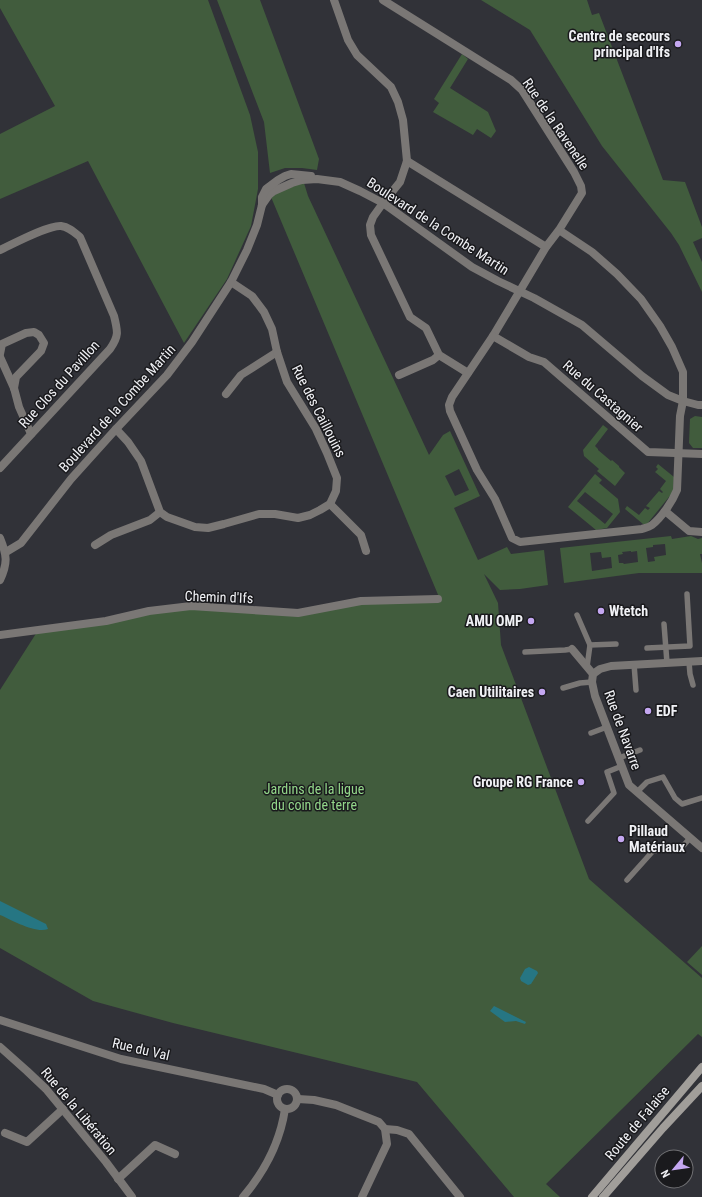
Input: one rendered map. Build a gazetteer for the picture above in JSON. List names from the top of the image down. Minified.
{"streets":{"main road":["Route de Falaise"],"street":["Rue de la Ravenelle","Boulevard de la Combe Martin","Rue Clos du Pavillon","Rue du Castagnier","Rue des Caillouins","Chemin d'Ifs","Rue de Navarre","Rue du Val","Rue de la Libération"]},"crossings":[["Rue de la Ravenelle","Boulevard de la Combe Martin"],["Boulevard de la Combe Martin","Rue des Caillouins"]],"parks":["Jardins de la ligue du coin de terre"],"places":["Centre de secours principal d'Ifs","Wtetch","AMU OMP","Caen Utilitaires","EDF","Groupe RG France","Pillaud Matériaux"],"north":"bottom left"}
